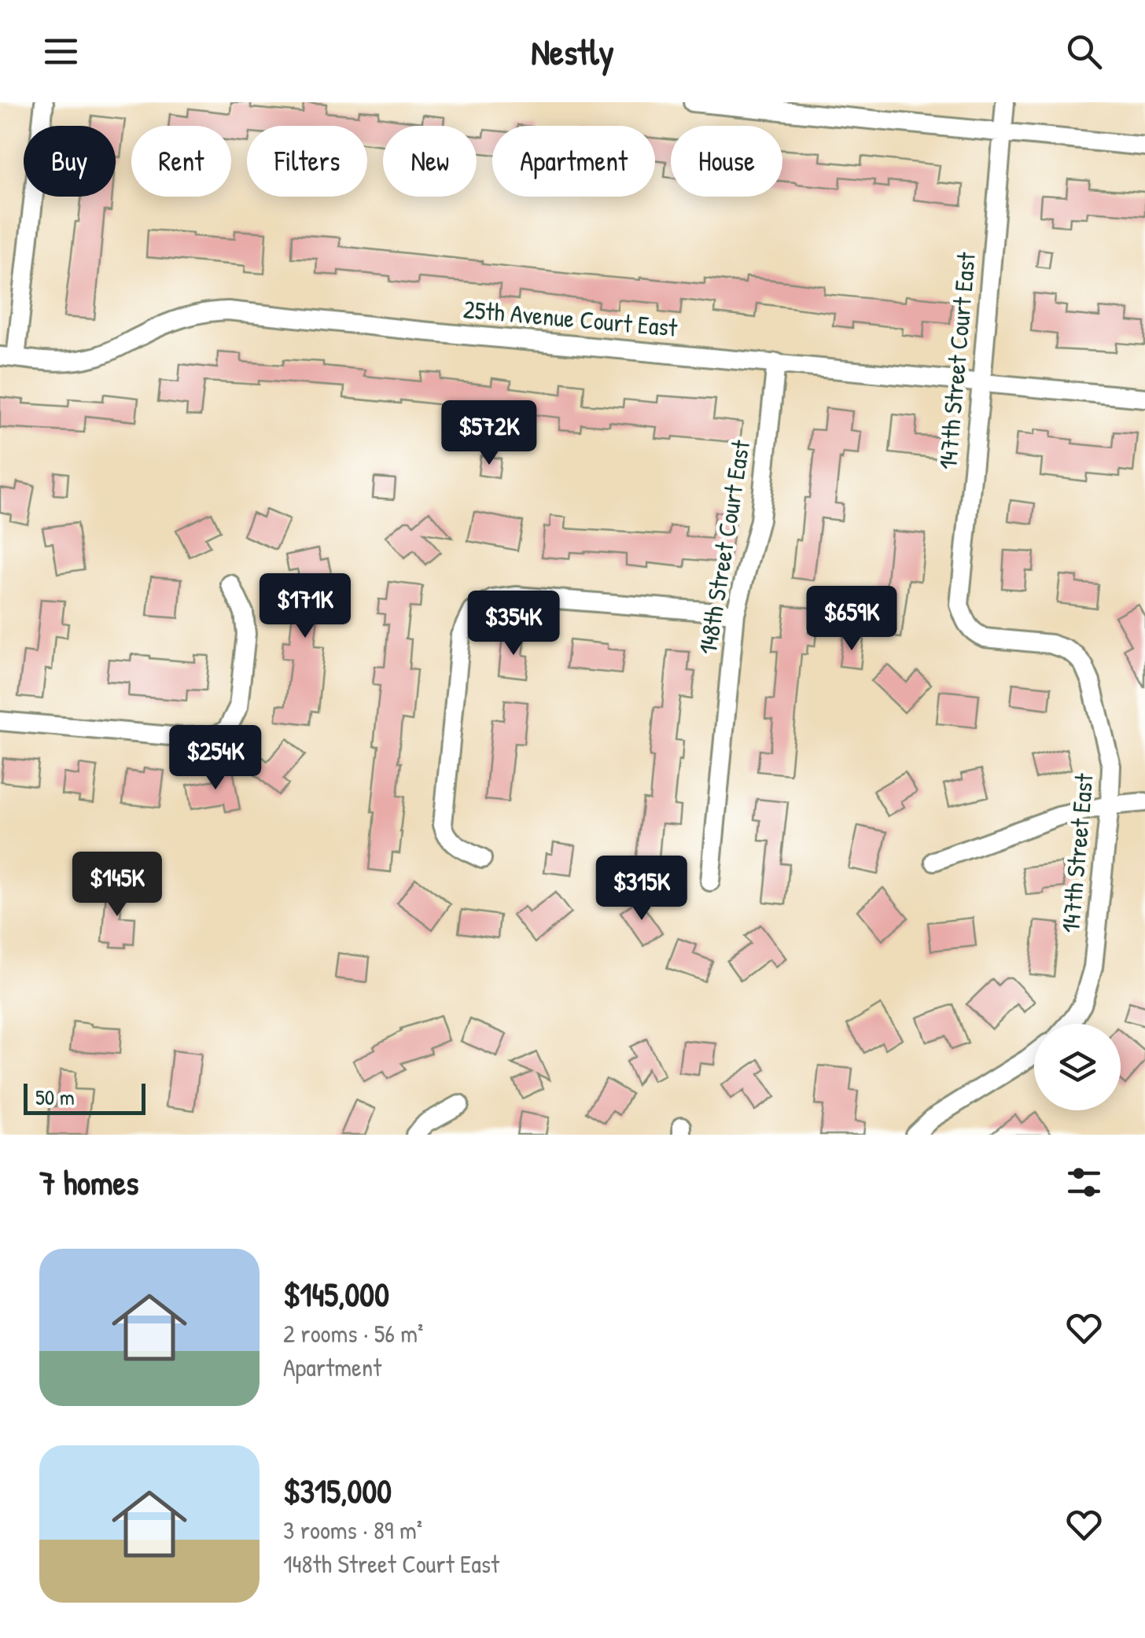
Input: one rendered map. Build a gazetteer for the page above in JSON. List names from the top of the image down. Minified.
{"streets":{"street":["25th Avenue Court East","147th Street Court East","148th Street Court East","147th Street East"]},"crossings":[["25th Avenue Court East","147th Street Court East"],["25th Avenue Court East","148th Street Court East"],["147th Street Court East","147th Street East"]],"scale_bar":"50 m","page":{"header":"Nestly","chip":["Buy","Rent","Filters","New","Apartment","House"],"price":["$572K","$171K","$659K","$354K","$254K","$145K","$315K"],"scale":"50 m","heading":"7 homes","list":[{"name":"$145,000","note":"2 rooms · 56 m² · Apartment"},{"name":"$315,000","note":"3 rooms · 89 m² · 148th Street Court East"}]}}
